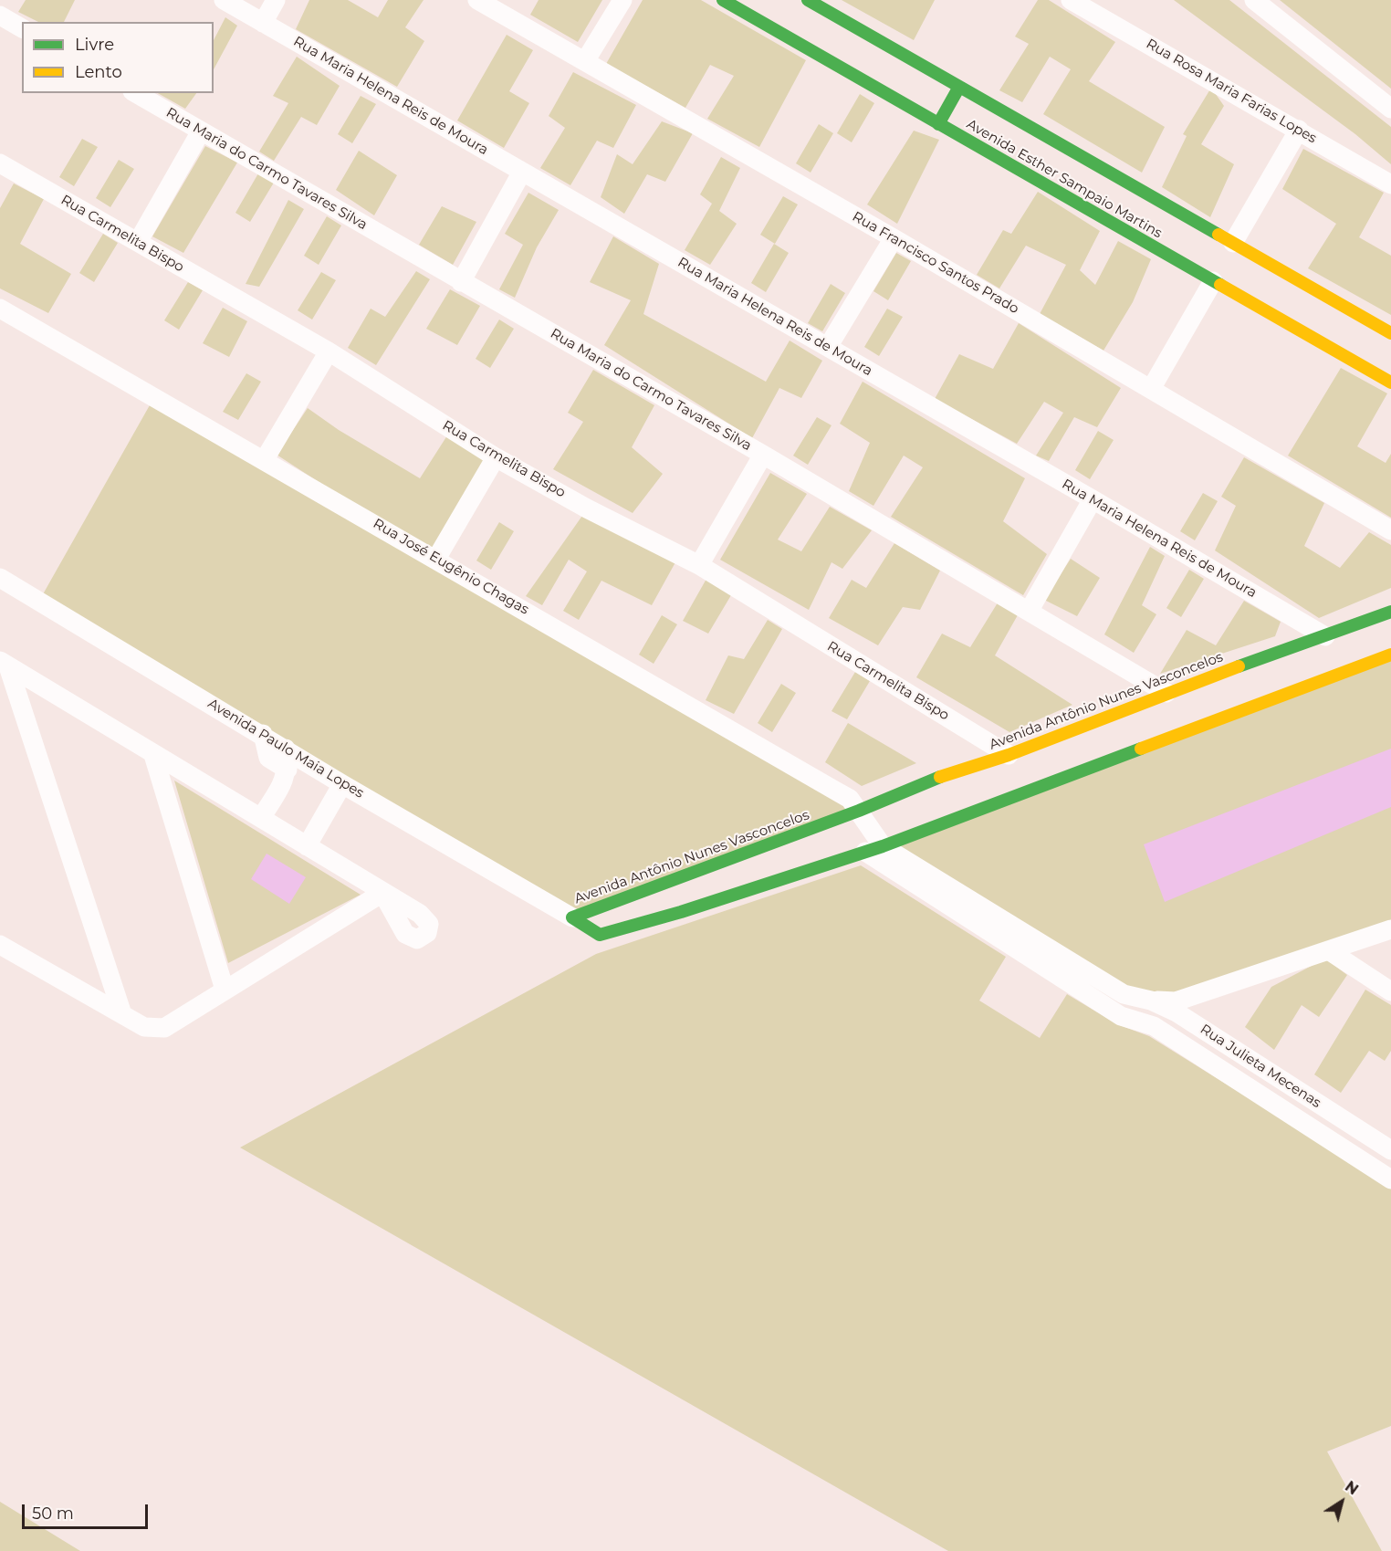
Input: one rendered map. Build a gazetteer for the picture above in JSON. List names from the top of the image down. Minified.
{"streets":{"street":["Rua Rosa Maria Farias Lopes","Rua Maria Helena Reis de Moura","Rua Maria do Carmo Tavares Silva","Avenida Esther Sampaio Martins","Rua Carmelita Bispo","Rua Francisco Santos Prado","Rua José Eugênio Chagas","Avenida Antônio Nunes Vasconcelos","Avenida Paulo Maia Lopes","Rua Julieta Mecenas"]},"crossings":[["Rua Maria Helena Reis de Moura","Avenida Antônio Nunes Vasconcelos"],["Rua Maria do Carmo Tavares Silva","Avenida Antônio Nunes Vasconcelos"],["Rua Carmelita Bispo","Avenida Antônio Nunes Vasconcelos"],["Rua José Eugênio Chagas","Avenida Antônio Nunes Vasconcelos"],["Rua José Eugênio Chagas","Rua Julieta Mecenas"],["Avenida Antônio Nunes Vasconcelos","Avenida Paulo Maia Lopes"],["Avenida Antônio Nunes Vasconcelos","Rua Julieta Mecenas"]],"legend":["Livre","Lento"],"scale_bar":"50 m","north":"top right"}
